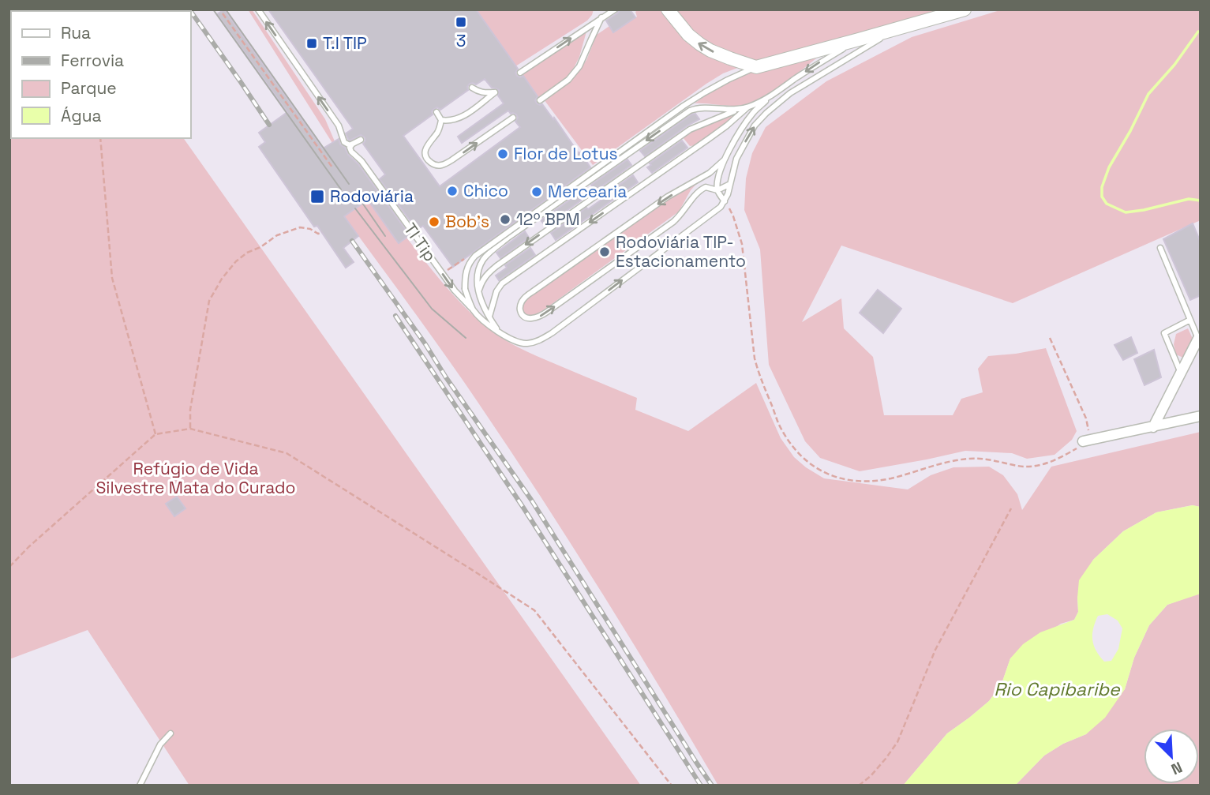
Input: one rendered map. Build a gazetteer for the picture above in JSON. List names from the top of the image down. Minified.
{"streets":{"lane":["TI Tip"]},"water":["Rio Capibaribe"],"parks":["Refúgio de Vida Silvestre Mata do Curado"],"places":{"transit":["3","T.I TIP","Rodoviária"],"other":["Flor de Lotus","Chico","Mercearia","12º BPM","Bob's","Rodoviária TIP- Estacionamento"]},"legend":["Rua","Ferrovia","Parque","Água"],"north":"bottom right"}
